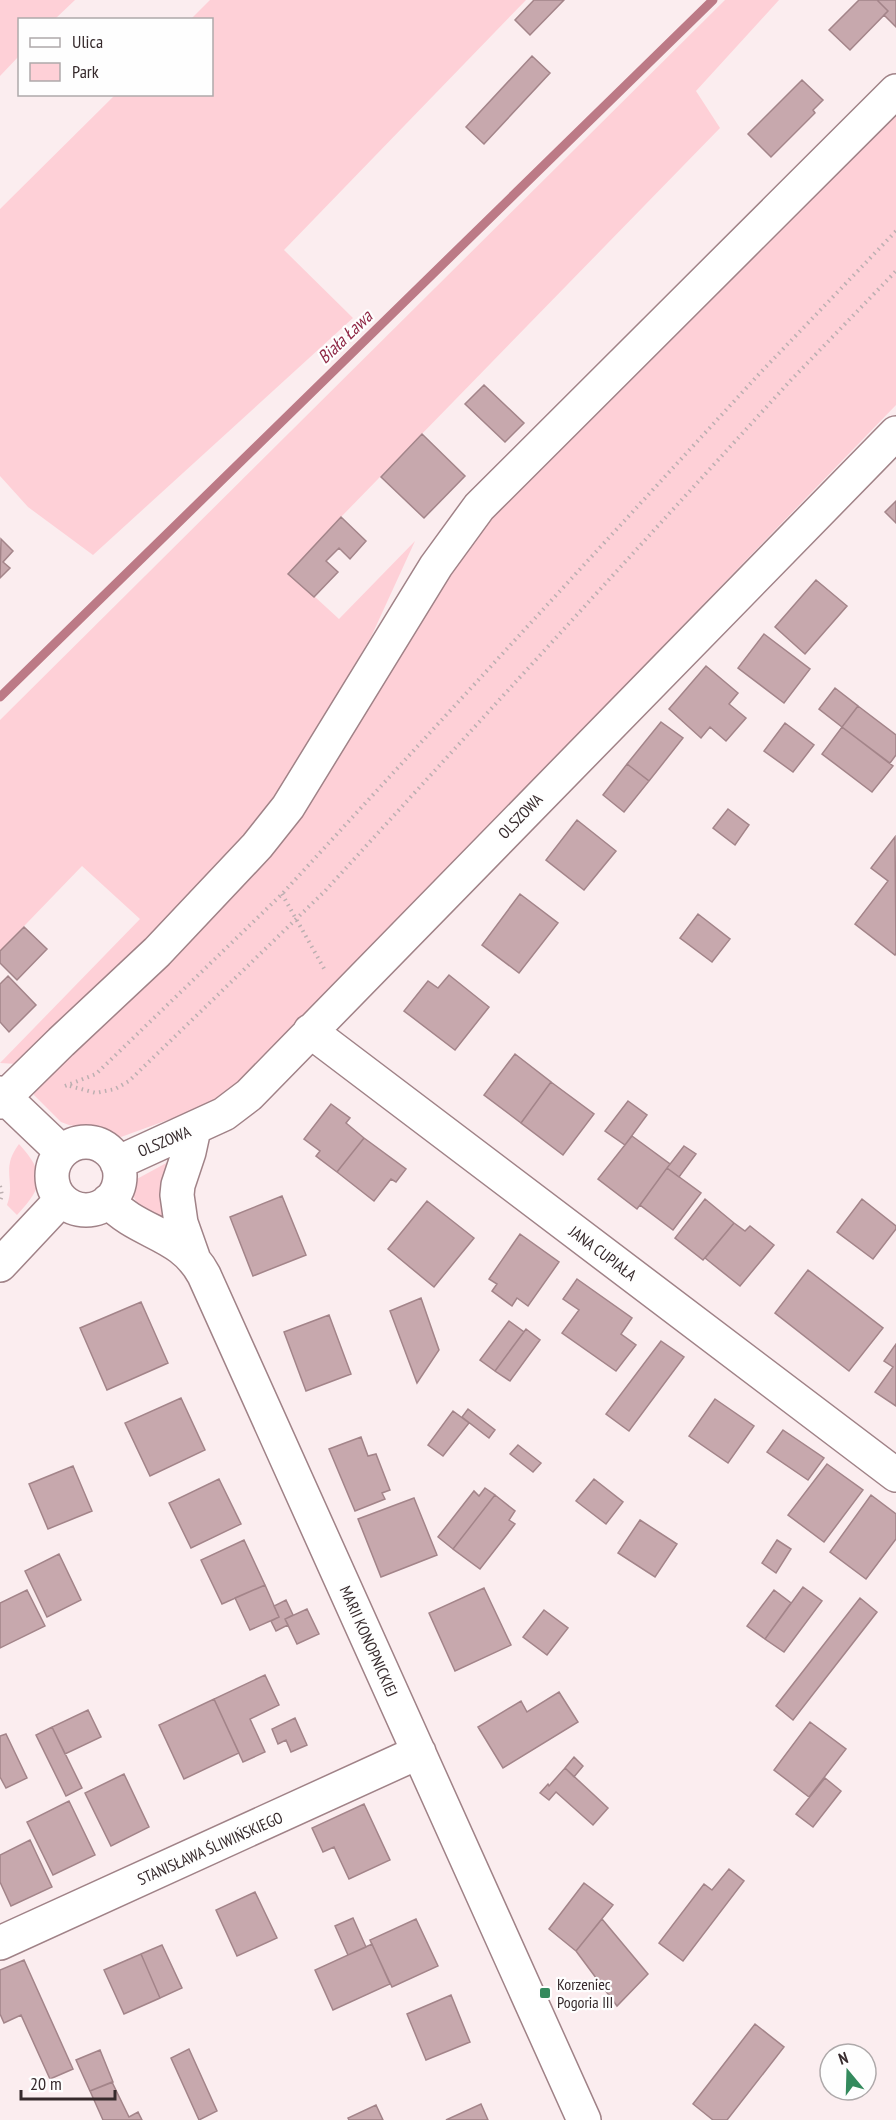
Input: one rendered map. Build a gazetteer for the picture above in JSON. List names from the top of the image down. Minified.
{"streets":{"street":["OLSZOWA","JANA CUPIAŁA","MARII KONOPNICKIEJ","STANISŁAWA ŚLIWIŃSKIEGO"]},"crossings":[["OLSZOWA","JANA CUPIAŁA"],["OLSZOWA","MARII KONOPNICKIEJ"],["MARII KONOPNICKIEJ","STANISŁAWA ŚLIWIŃSKIEGO"]],"water":["Biała Ława"],"places":{"transit":["Korzeniec Pogoria III"]},"legend":["Ulica","Park"],"scale_bar":"20 m","north":"top"}
